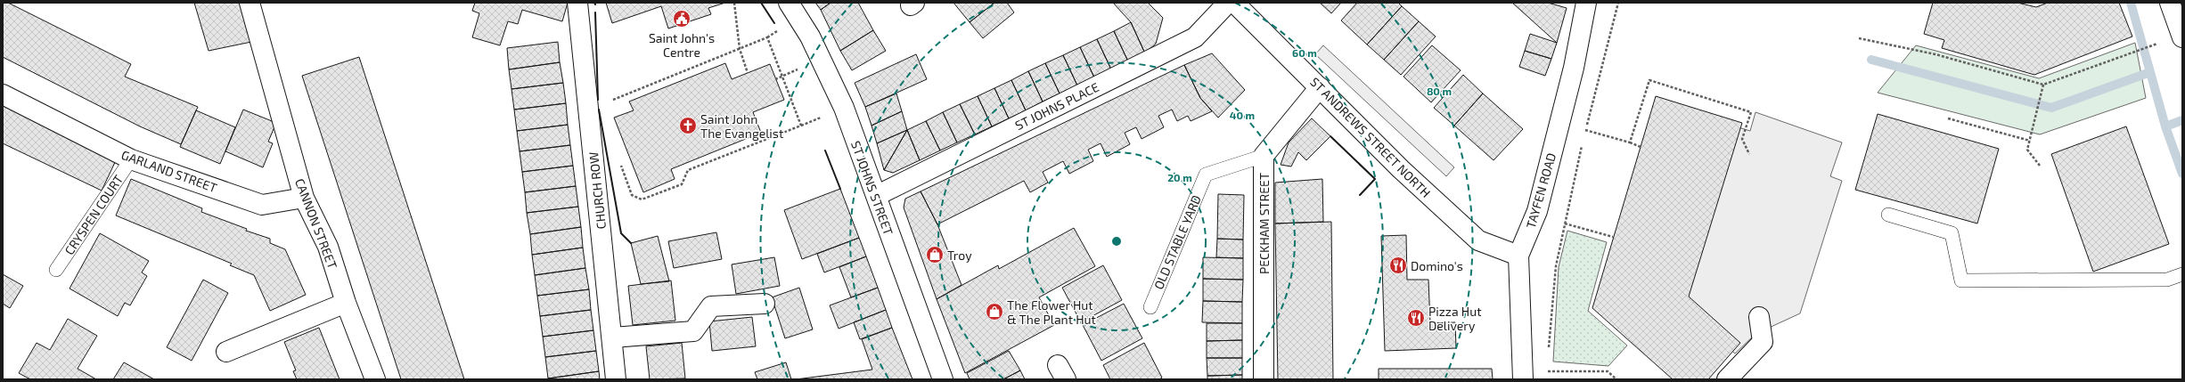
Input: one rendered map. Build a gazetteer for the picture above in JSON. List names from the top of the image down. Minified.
{"streets":{"street":["ST JOHNS PLACE","ST ANDREWS STREET NORTH","GARLAND STREET","ST JOHNS STREET","CHURCH ROW","TAYFEN ROAD","CANNON STREET","PECKHAM STREET"],"lane":["CRYSPEN COURT","OLD STABLE YARD"]},"crossings":[["ST JOHNS PLACE","ST JOHNS STREET"],["ST ANDREWS STREET NORTH","TAYFEN ROAD"],["ST ANDREWS STREET NORTH","PECKHAM STREET"],["GARLAND STREET","CRYSPEN COURT"],["GARLAND STREET","CANNON STREET"],["PECKHAM STREET","OLD STABLE YARD"]],"places":{"public building":["Saint John's Centre"],"church":["Saint John The Evangelist"],"shop":["Troy","The Flower Hut & The Plant Hut"],"restaurant":["Domino's","Pizza Hut Delivery"]},"rings":["60 m","80 m","40 m","20 m"]}
